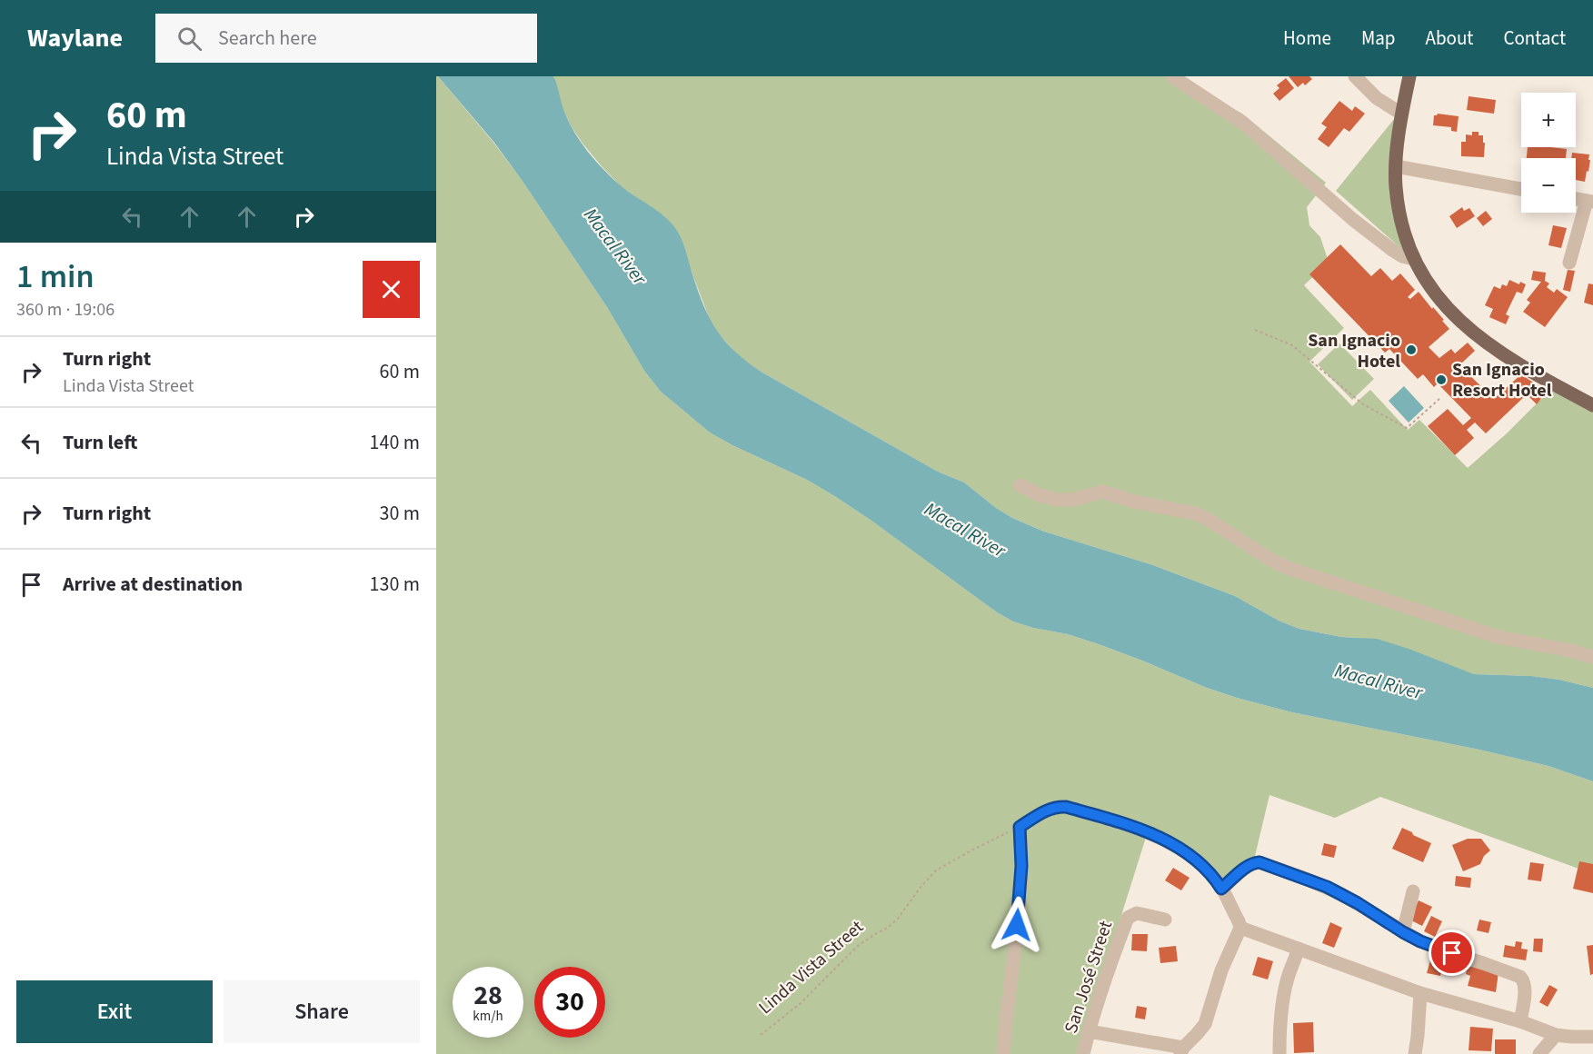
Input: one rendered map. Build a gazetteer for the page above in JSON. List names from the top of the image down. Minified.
{"streets":{"street":["San José Street"],"path":["Linda Vista Street"]},"water":["Macal River"],"places":["San Ignacio Hotel","San Ignacio Resort Hotel"],"page":{"header":"Waylane","search":"Search here","nav":["Home","Map","About","Contact"],"turn":["60 m","Linda Vista Street"],"map_buttons":["+","−"],"heading":["1 min","360 m · 19:06"],"list":[{"name":"Turn right","note":"Linda Vista Street","value":"60 m"},{"name":"Turn left","value":"140 m"},{"name":"Turn right","value":"30 m"},{"name":"Arrive at destination","value":"130 m"}],"speed":"28 km/h","limit":"30","buttons":["Exit","Share"]}}
